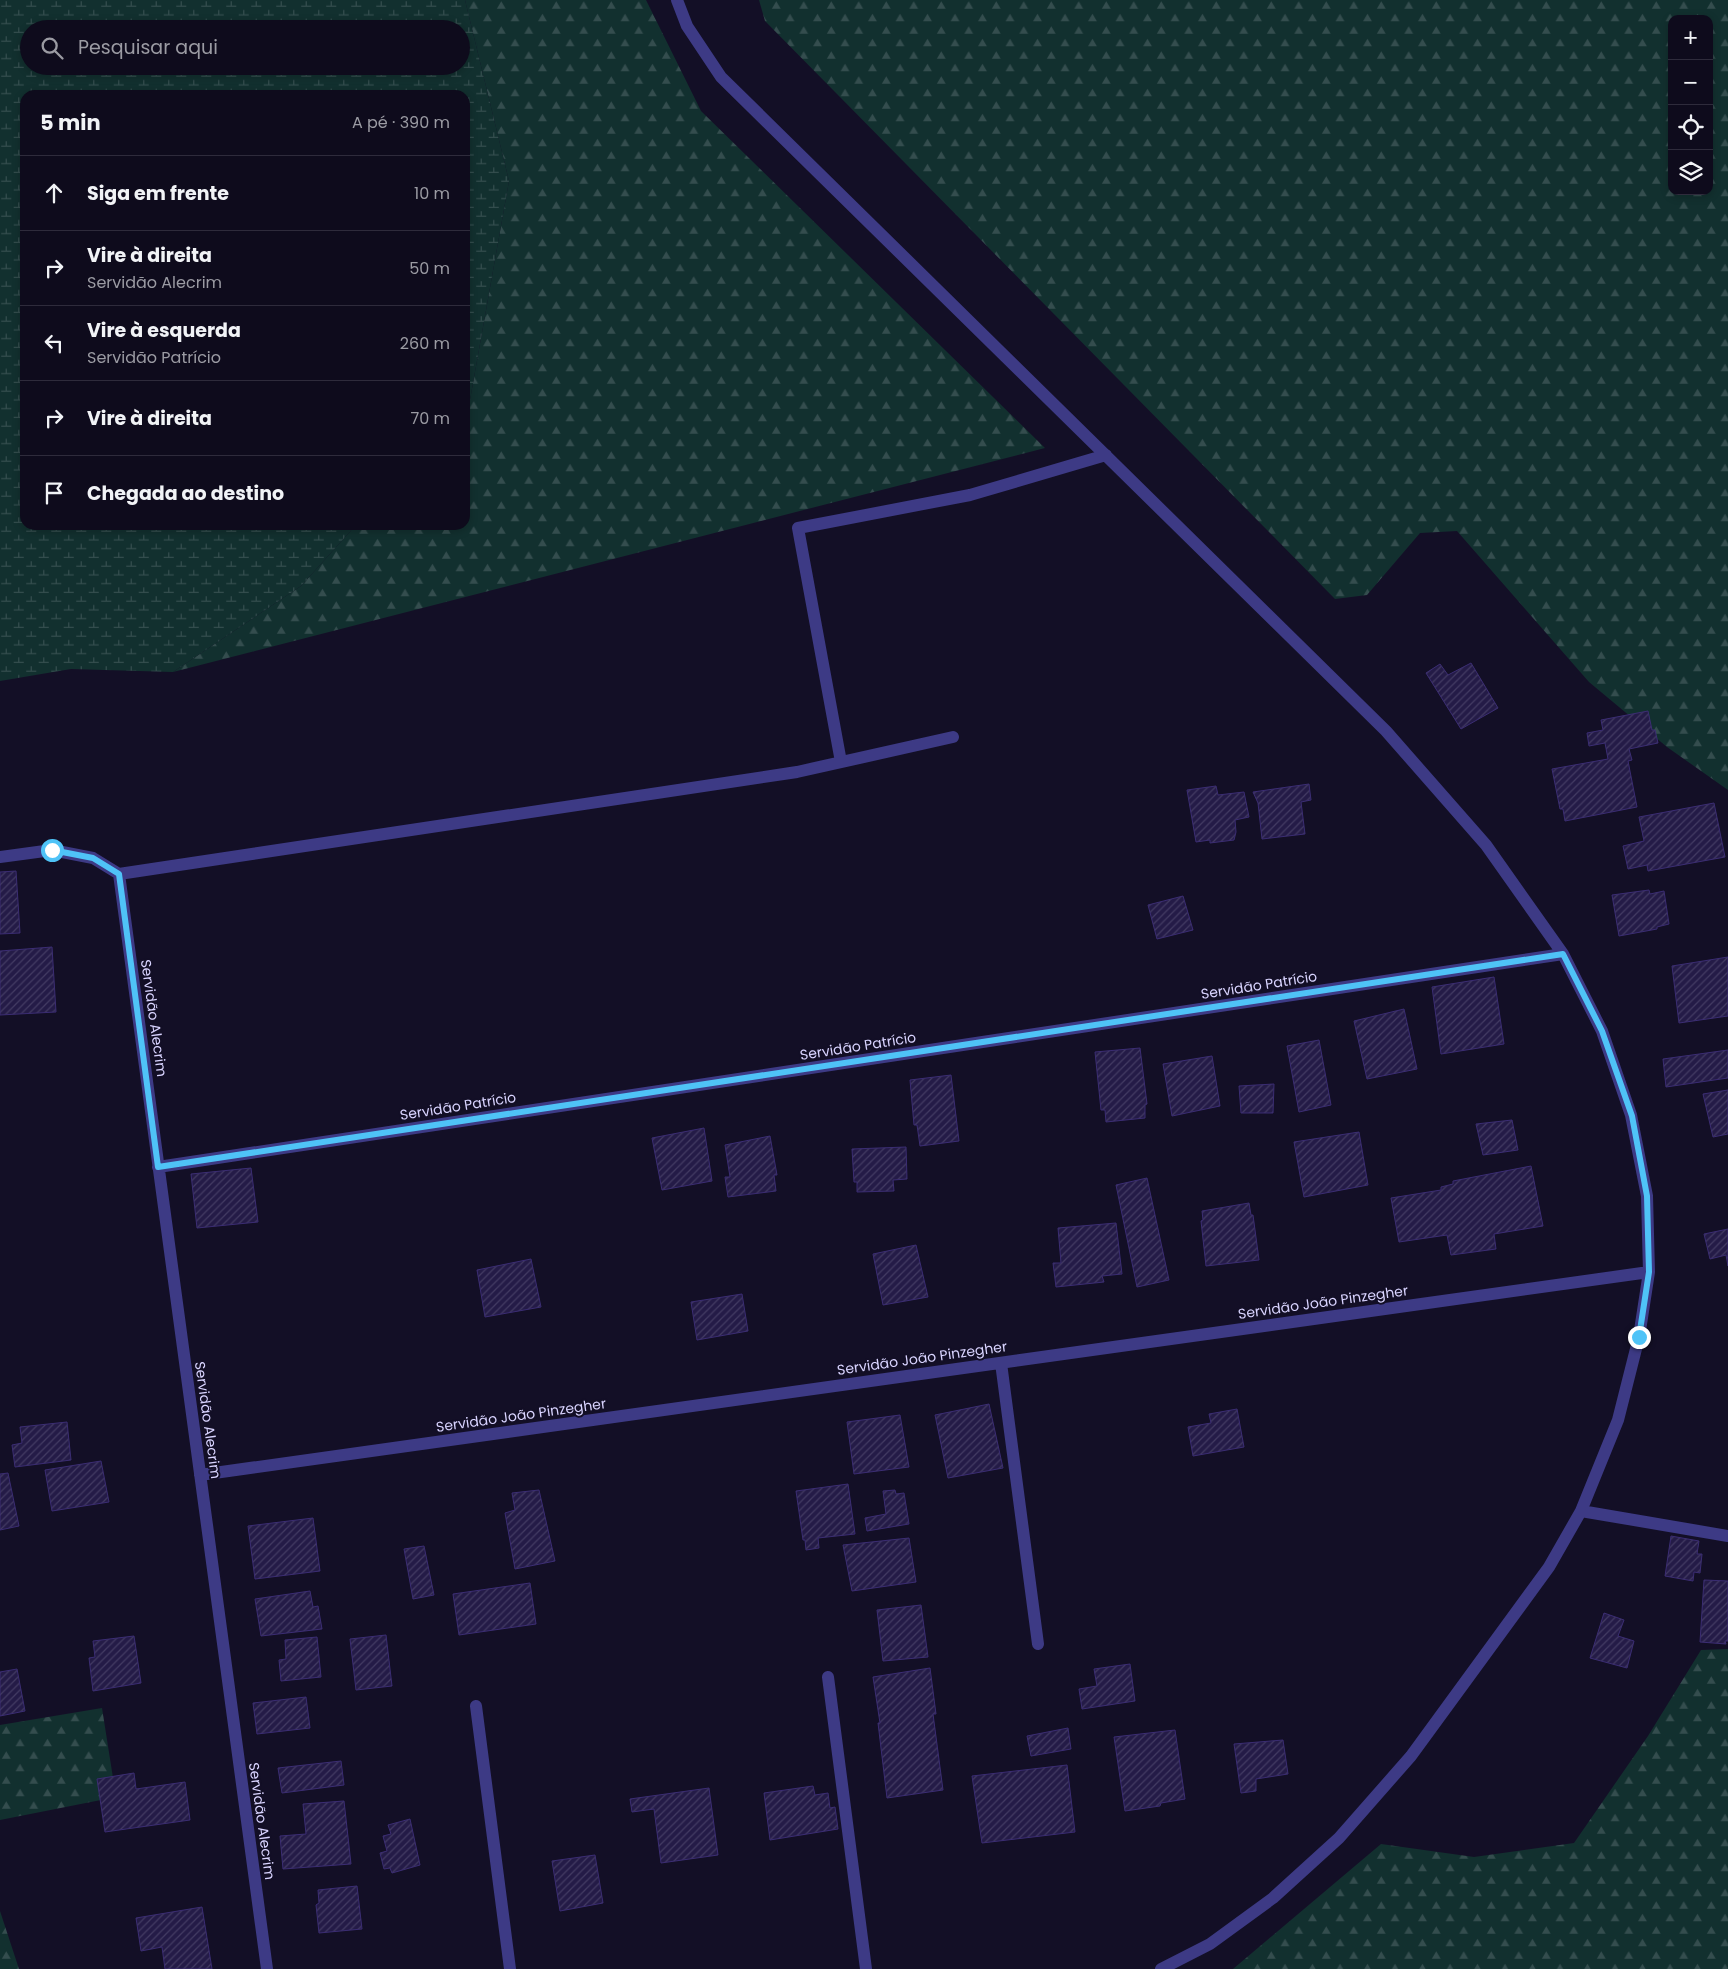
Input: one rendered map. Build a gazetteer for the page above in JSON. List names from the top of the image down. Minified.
{"streets":{"street":["Servidão Patrício","Servidão Alecrim","Servidão João Pinzegher"]},"crossings":[["Servidão Patrício","Servidão Alecrim"],["Servidão Alecrim","Servidão João Pinzegher"]],"page":{"map_buttons":["+","−"],"search":"Pesquisar aqui","heading":["5 min","A pé · 390 m"],"list":[["Siga em frente","10 m"],["Vire à direita","Servidão Alecrim","50 m"],["Vire à esquerda","Servidão Patrício","260 m"],["Vire à direita","70 m"],"Chegada ao destino"]}}
